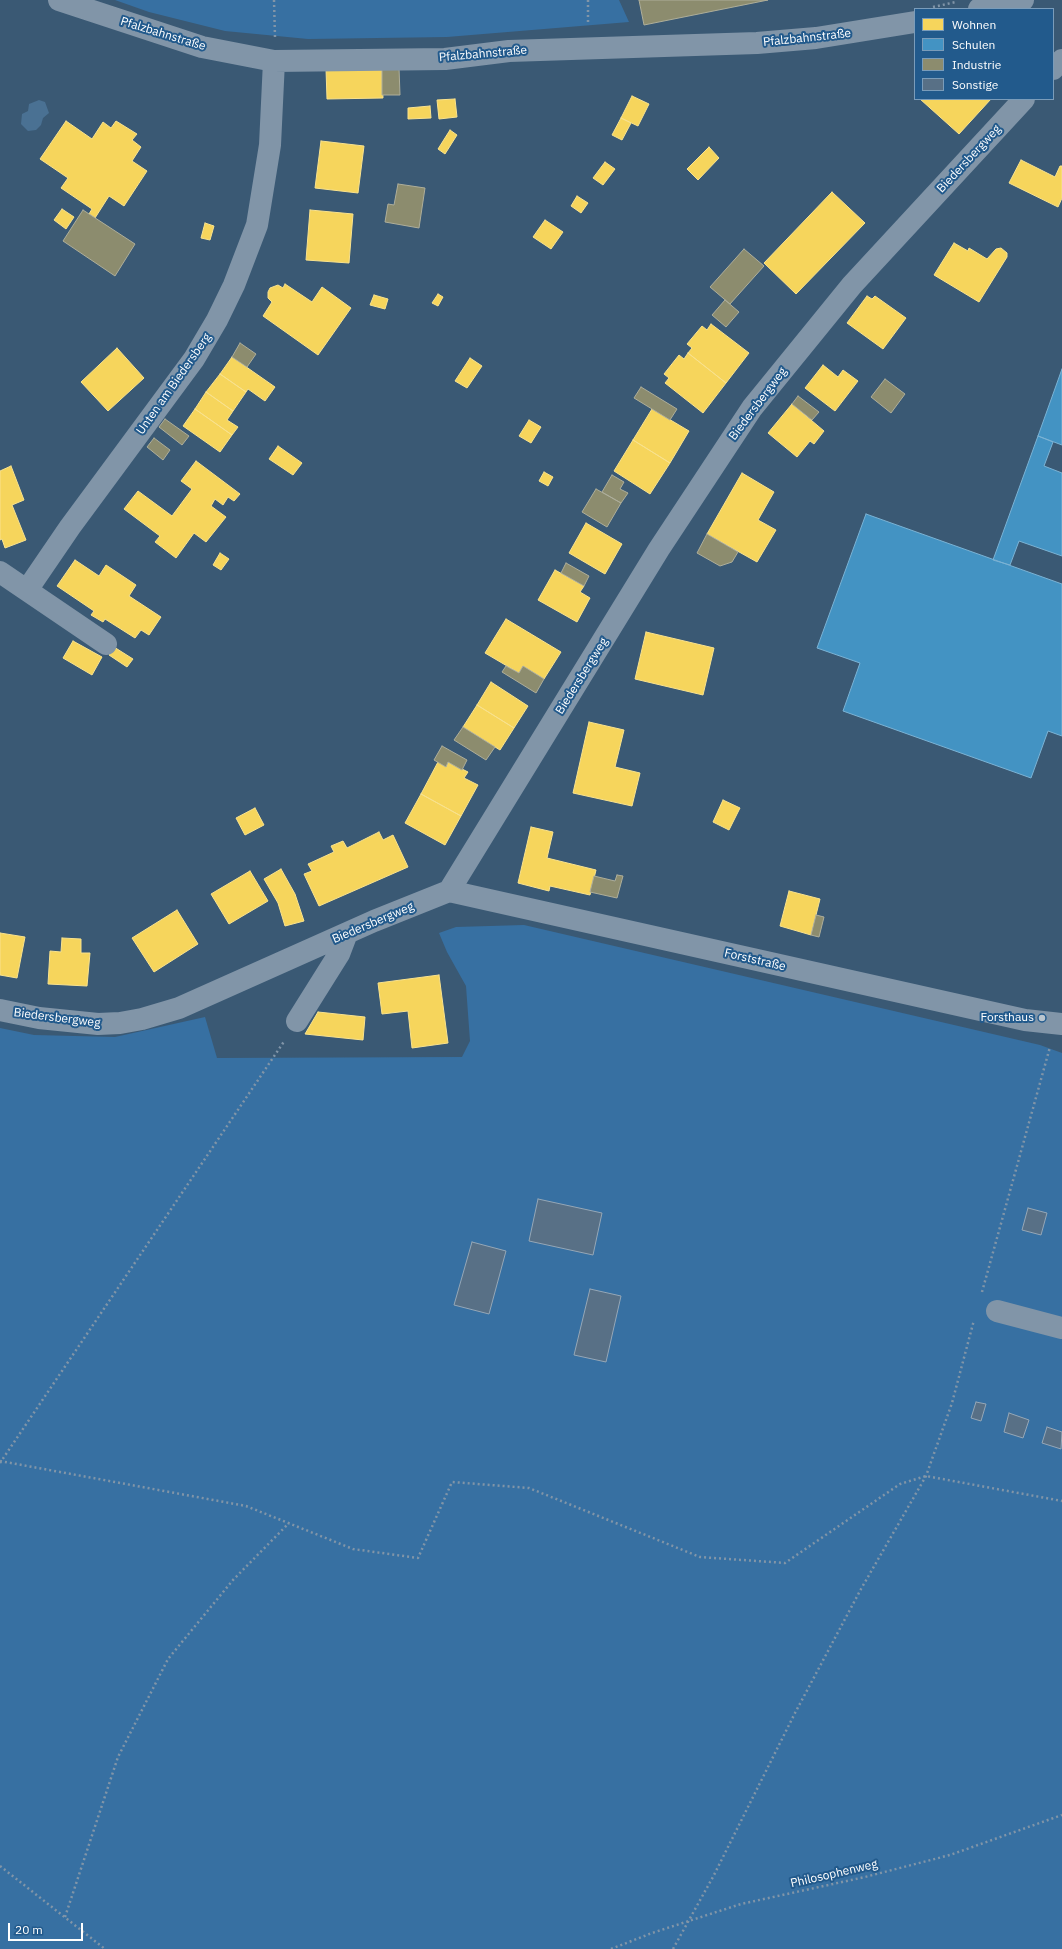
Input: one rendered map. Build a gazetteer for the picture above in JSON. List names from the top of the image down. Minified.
{"streets":{"street":["Pfalzbahnstraße","Biedersbergweg","Unten am Biedersberg","Forststraße"],"path":["Philosophenweg"]},"crossings":[["Pfalzbahnstraße","Unten am Biedersberg"],["Biedersbergweg","Forststraße"]],"places":["Forsthaus"],"legend":["Wohnen","Schulen","Industrie","Sonstige"],"scale_bar":"20 m"}
